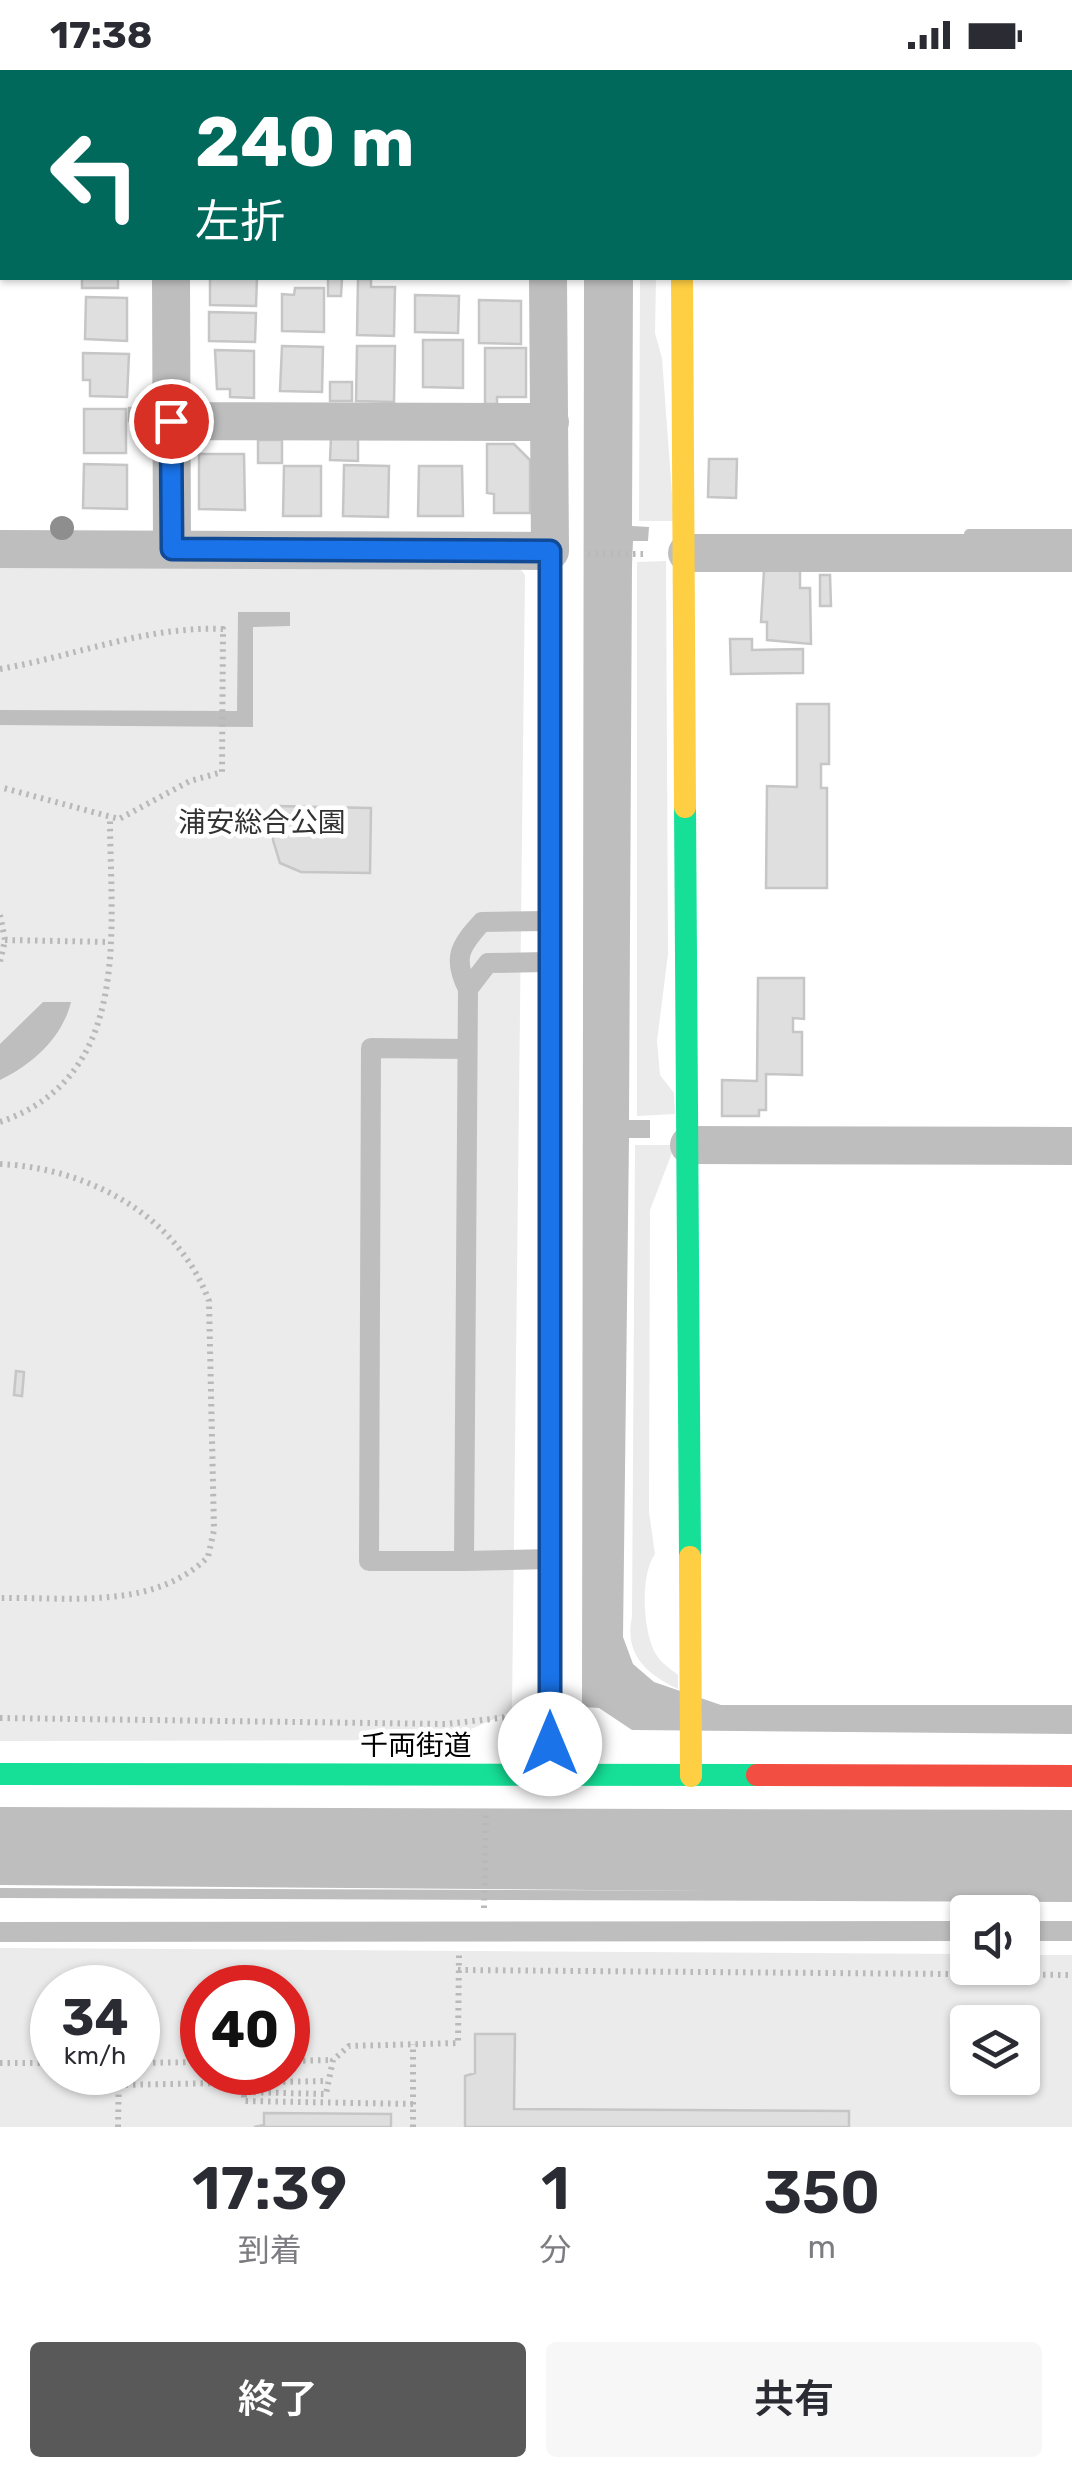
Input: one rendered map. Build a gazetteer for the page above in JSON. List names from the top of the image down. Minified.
{"streets":{"street":["千両街道"]},"parks":["浦安総合公園"],"page":{"status":"17:38","turn":["240 m","左折"],"speed":"34 km/h","limit":"40","eta":["17:39","到着","1","分","350","m"],"buttons":["終了","共有"]}}
